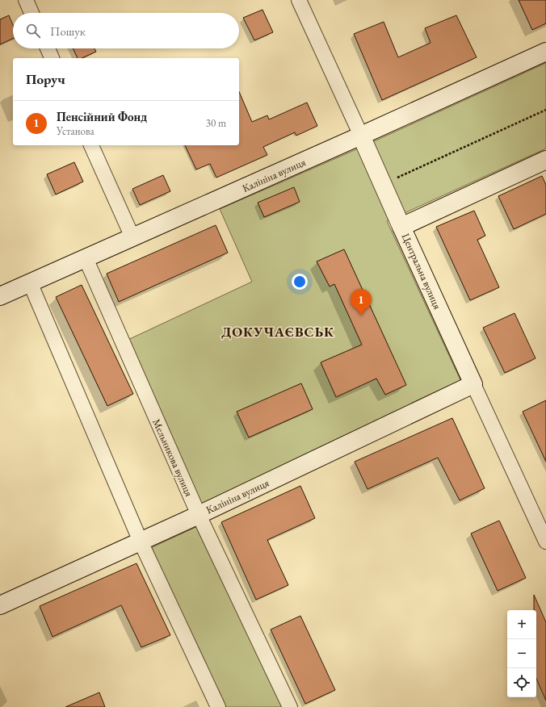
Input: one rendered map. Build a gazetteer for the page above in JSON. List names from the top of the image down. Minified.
{"streets":{"main road":["Калініна вулиця","Центральна вулиця"],"street":["Мельникова вулиця"]},"crossings":[["Калініна вулиця","Центральна вулиця"],["Калініна вулиця","Мельникова вулиця"]],"districts":["ДОКУЧАЄВСЬК"],"page":{"search":"Пошук","heading":"Поруч","list":[{"mark":"1","name":"Пенсійний Фонд","note":"Установа","value":"30 m"}],"pins":"1","map_buttons":["+","−"]}}
